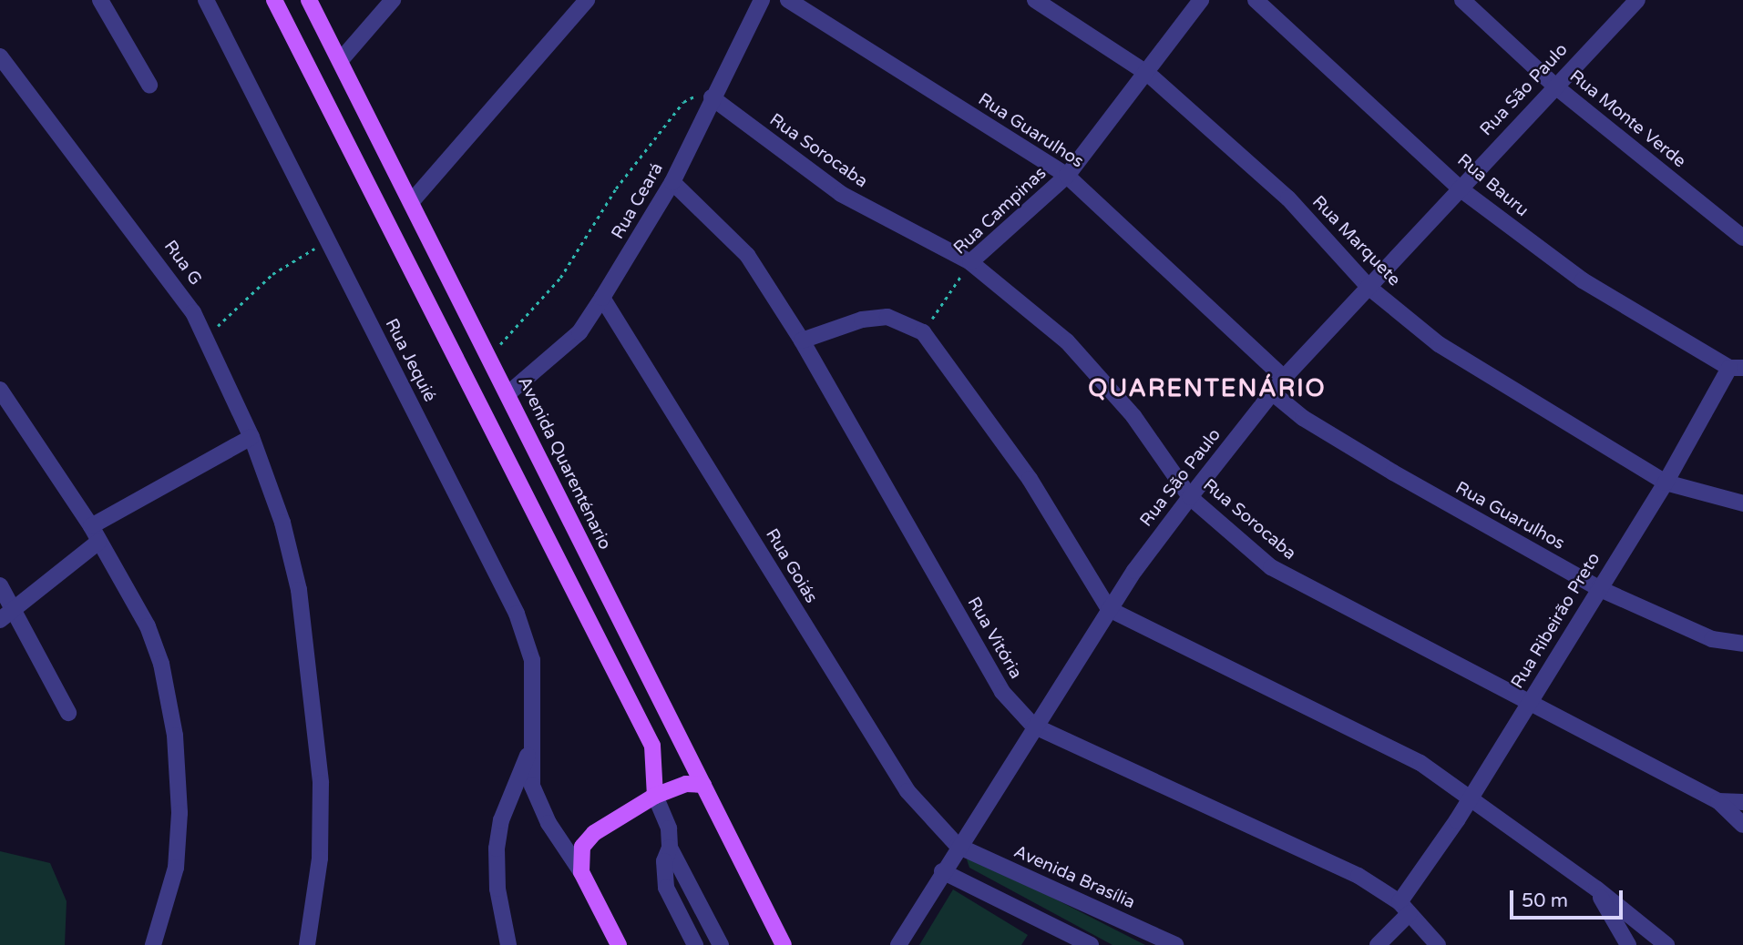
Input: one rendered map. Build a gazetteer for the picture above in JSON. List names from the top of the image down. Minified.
{"streets":{"main road":["Avenida Quarenténario"],"street":["Rua São Paulo","Rua Monte Verde","Rua Guarulhos","Rua Sorocaba","Rua Bauru","Rua Ceará","Rua Campinas","Rua Marquete","Rua G","Rua Jequié","Rua Goiás","Rua Ribeirão Preto","Rua Vitória","Avenida Brasília"]},"crossings":[["Rua São Paulo","Rua Monte Verde"],["Rua São Paulo","Rua Guarulhos"],["Rua São Paulo","Rua Sorocaba"],["Rua São Paulo","Rua Bauru"],["Rua São Paulo","Rua Marquete"],["Rua São Paulo","Rua Goiás"],["Rua São Paulo","Rua Vitória"],["Rua São Paulo","Avenida Brasília"],["Rua Guarulhos","Rua Campinas"],["Rua Guarulhos","Rua Ribeirão Preto"],["Rua Sorocaba","Rua Ceará"],["Rua Sorocaba","Rua Campinas"],["Rua Sorocaba","Rua Ribeirão Preto"],["Rua Bauru","Rua Ribeirão Preto"],["Rua Ceará","Avenida Quarenténario"],["Rua Ceará","Rua Goiás"],["Rua Ceará","Rua Vitória"],["Rua Campinas","Rua Marquete"],["Rua Marquete","Rua Ribeirão Preto"],["Rua Goiás","Avenida Brasília"],["Rua Ribeirão Preto","Rua Vitória"]],"districts":["QUARENTENÁRIO"],"scale_bar":"50 m"}
